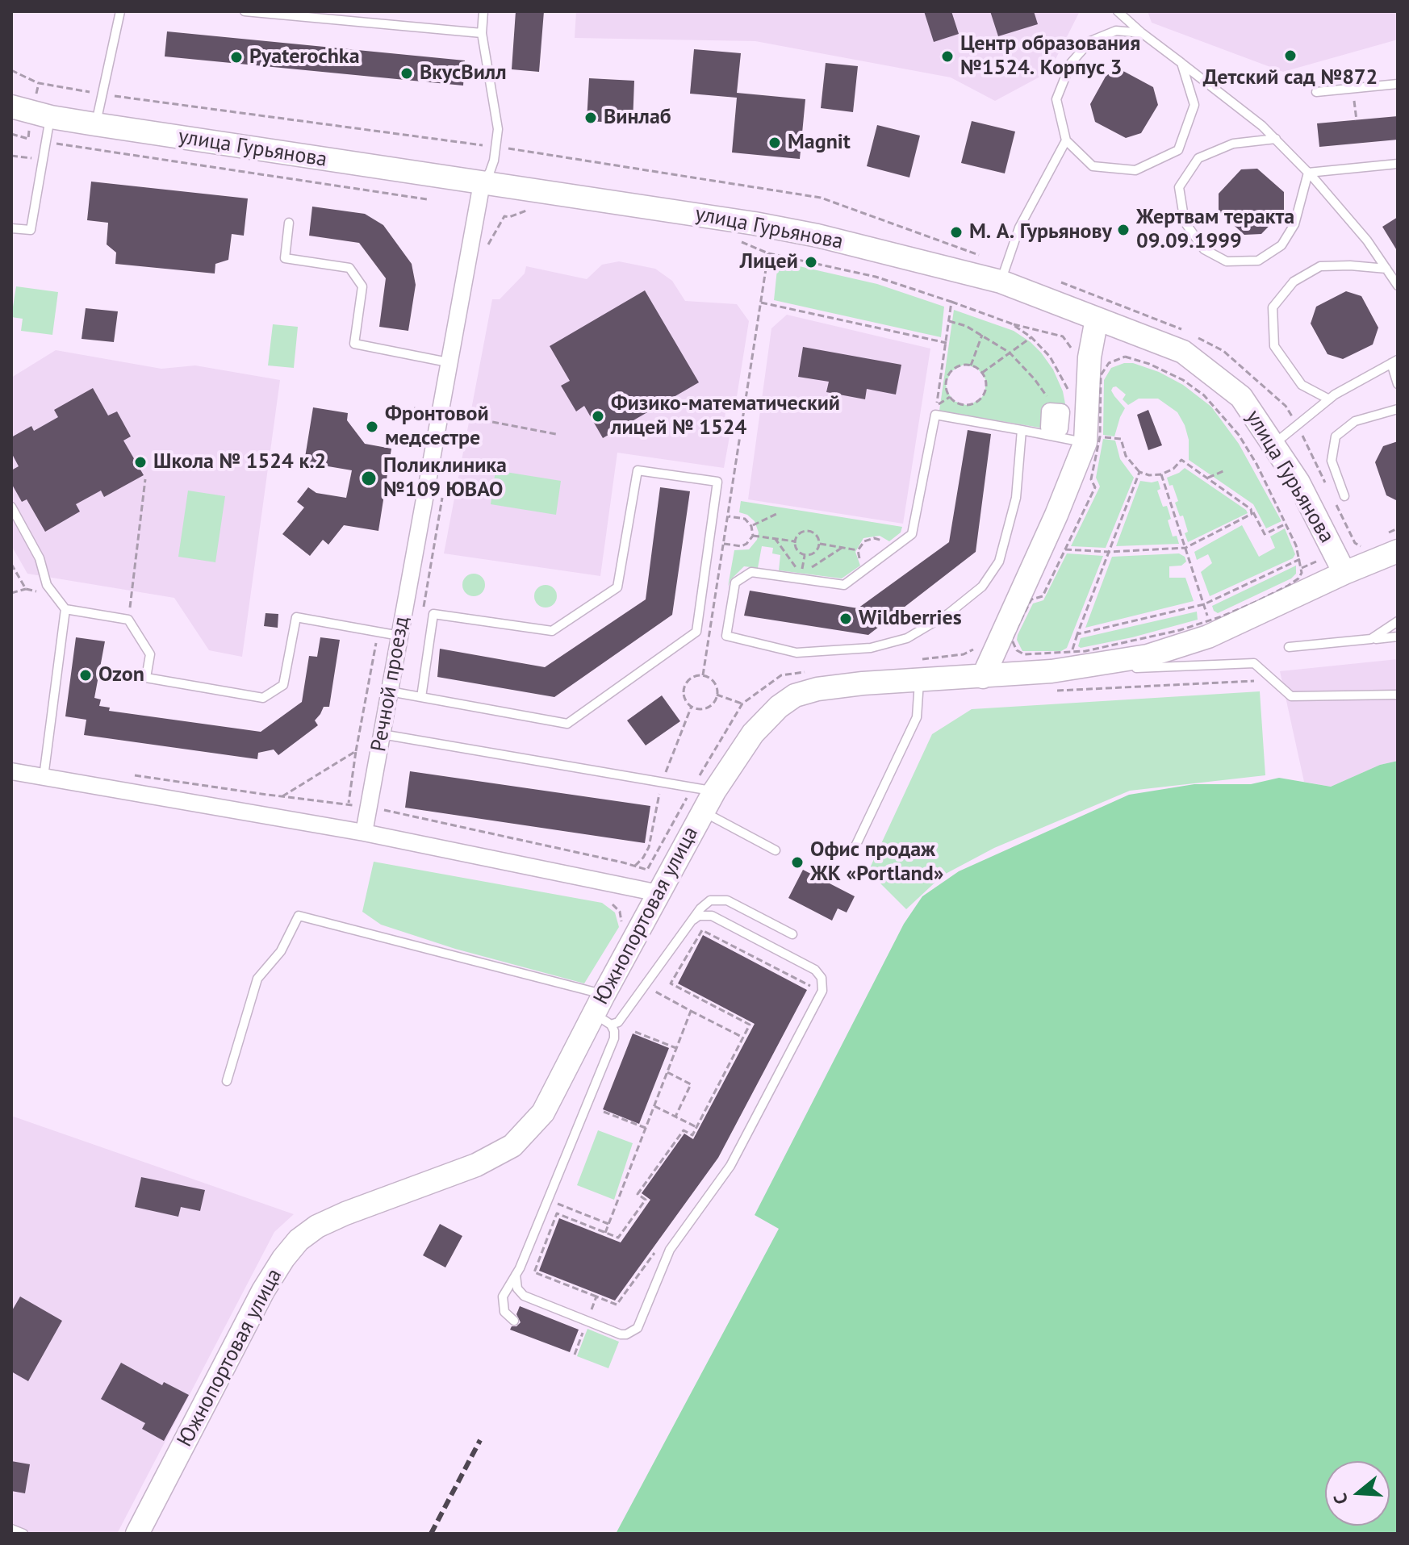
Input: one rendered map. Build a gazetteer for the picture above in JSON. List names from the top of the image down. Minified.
{"streets":{"main road":["улица Гурьянова","Южнопортовая улица"],"street":["Речной проезд"]},"crossings":[["улица Гурьянова","Речной проезд"],["улица Гурьянова","Южнопортовая улица"]],"places":["Детский сад №872","Центр образования №1524. Корпус 3","Pyaterochka","ВкусВилл","Винлаб","Magnit","Жертвам теракта 09.09.1999","М. А. Гурьянову","Лицей","Физико-математический лицей № 1524","Фронтовой медсестре","Школа № 1524 к.2","Поликлиника №109 ЮВАО","Wildberries","Ozon","Офис продаж ЖК «Portland»"],"north":"left"}
